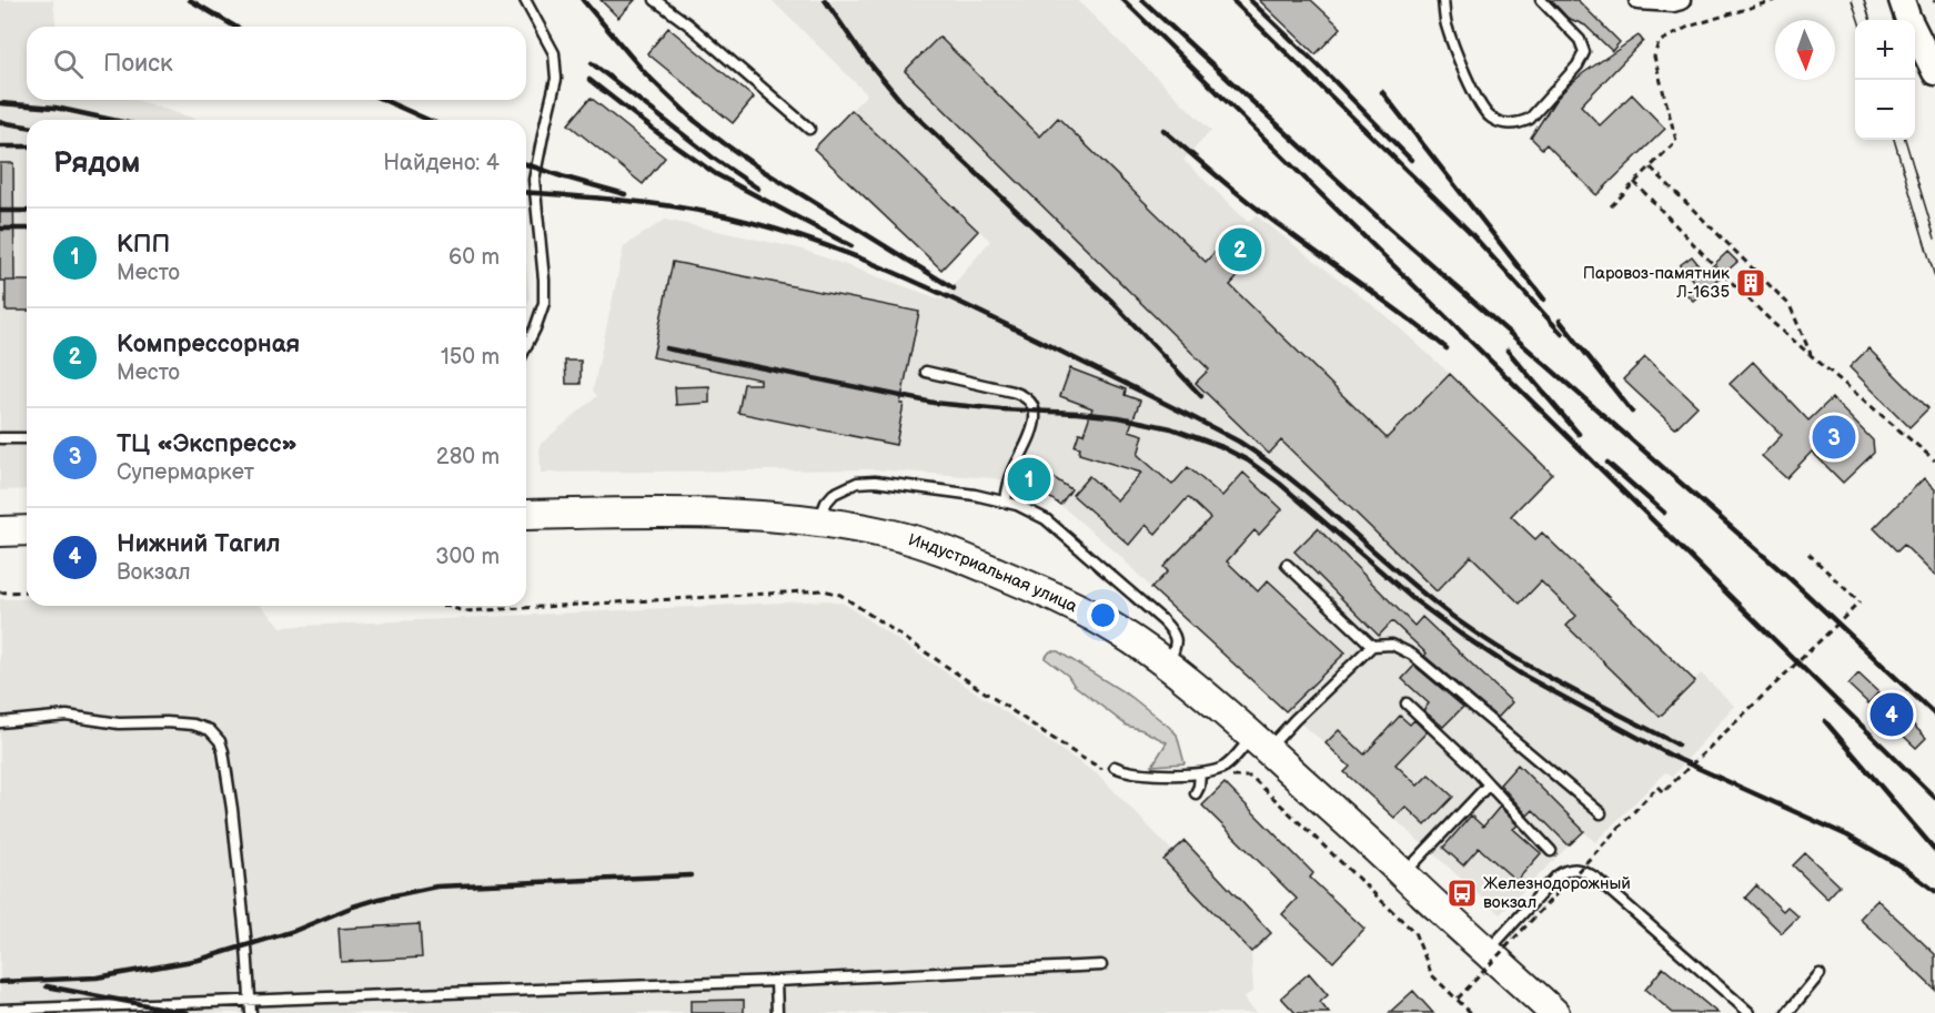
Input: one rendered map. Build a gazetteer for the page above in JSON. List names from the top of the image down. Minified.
{"streets":{"main road":["Индустриальная улица"]},"places":{"building":["Паровоз-памятник Л-1635"],"bus stop":["Железнодорожный вокзал"]},"north":"bottom","page":{"map_buttons":["+","−"],"search":"Поиск","heading":["Рядом","Найдено: 4"],"list":[{"mark":"1","name":"КПП","note":"Место","value":"60 m"},{"mark":"2","name":"Компрессорная","note":"Место","value":"150 m"},{"mark":"3","name":"ТЦ «Экспресс»","note":"Супермаркет","value":"280 m"},{"mark":"4","name":"Нижний Тагил","note":"Вокзал","value":"300 m"}],"pins":["2","3","1","4"]}}
